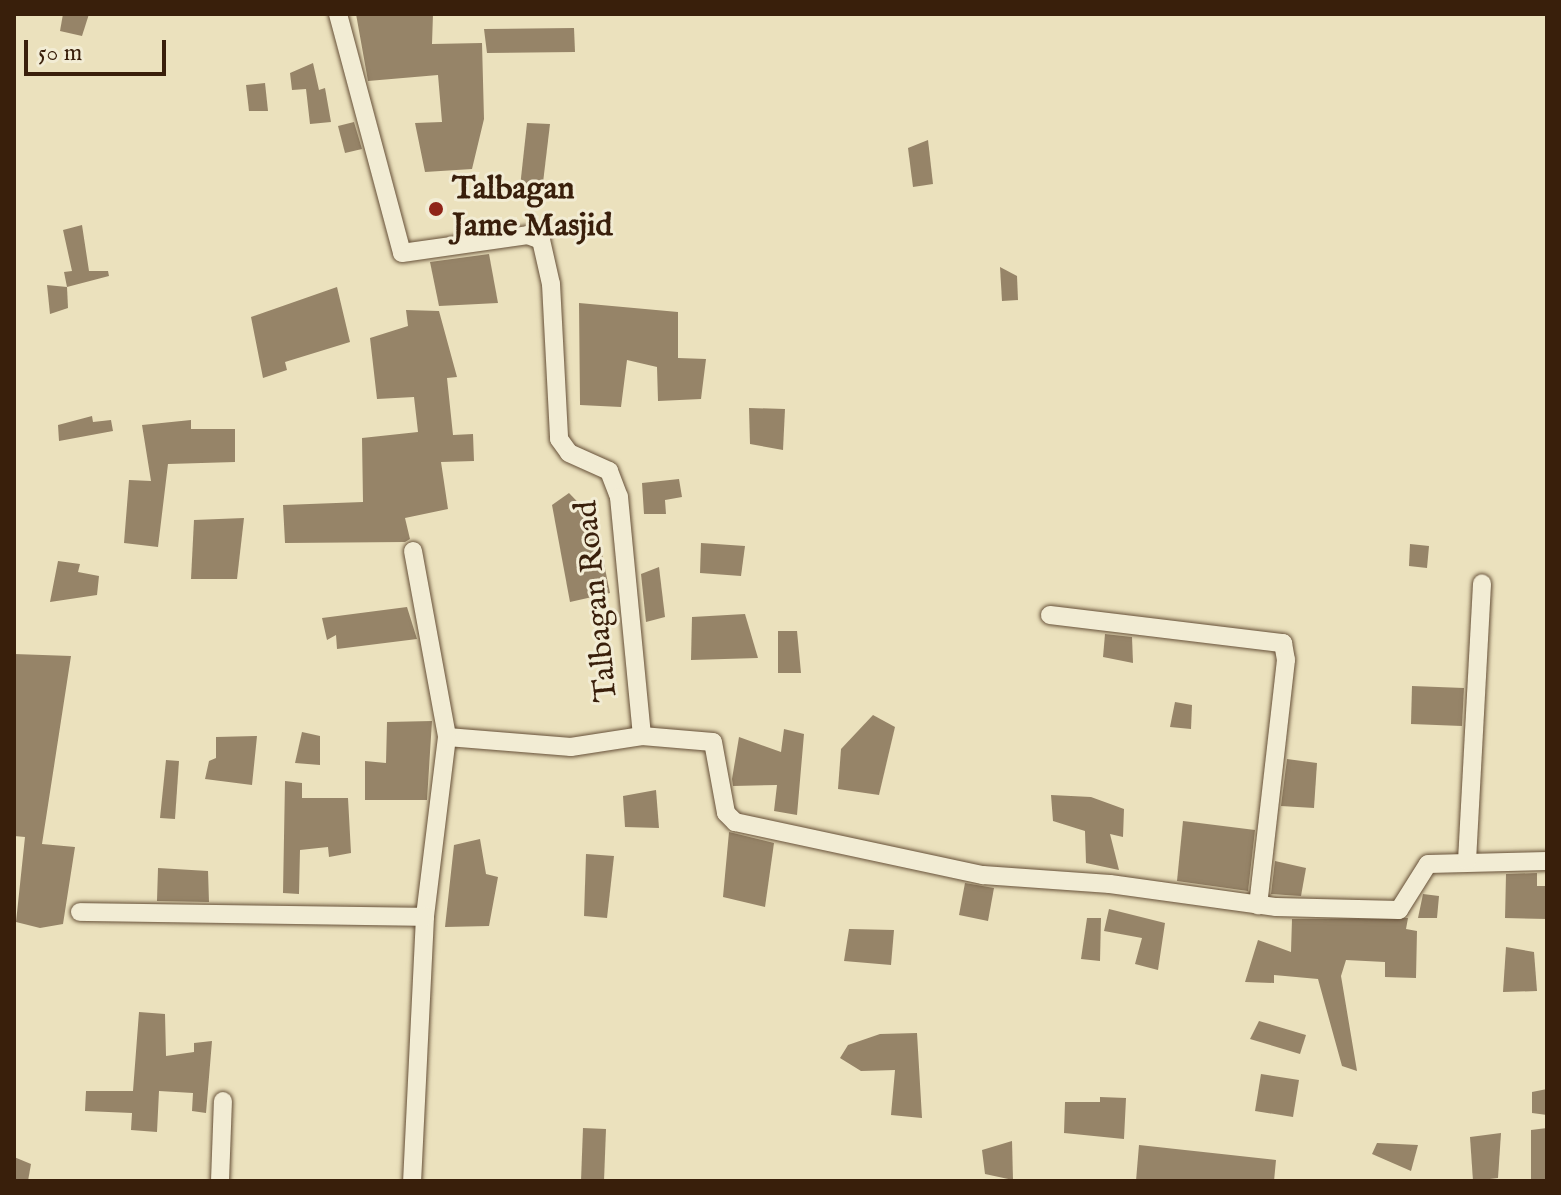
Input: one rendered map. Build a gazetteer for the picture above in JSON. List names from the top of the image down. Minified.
{"streets":{"street":["Talbagan Road"]},"places":["Talbagan Jame Masjid"],"scale_bar":"50 m"}
